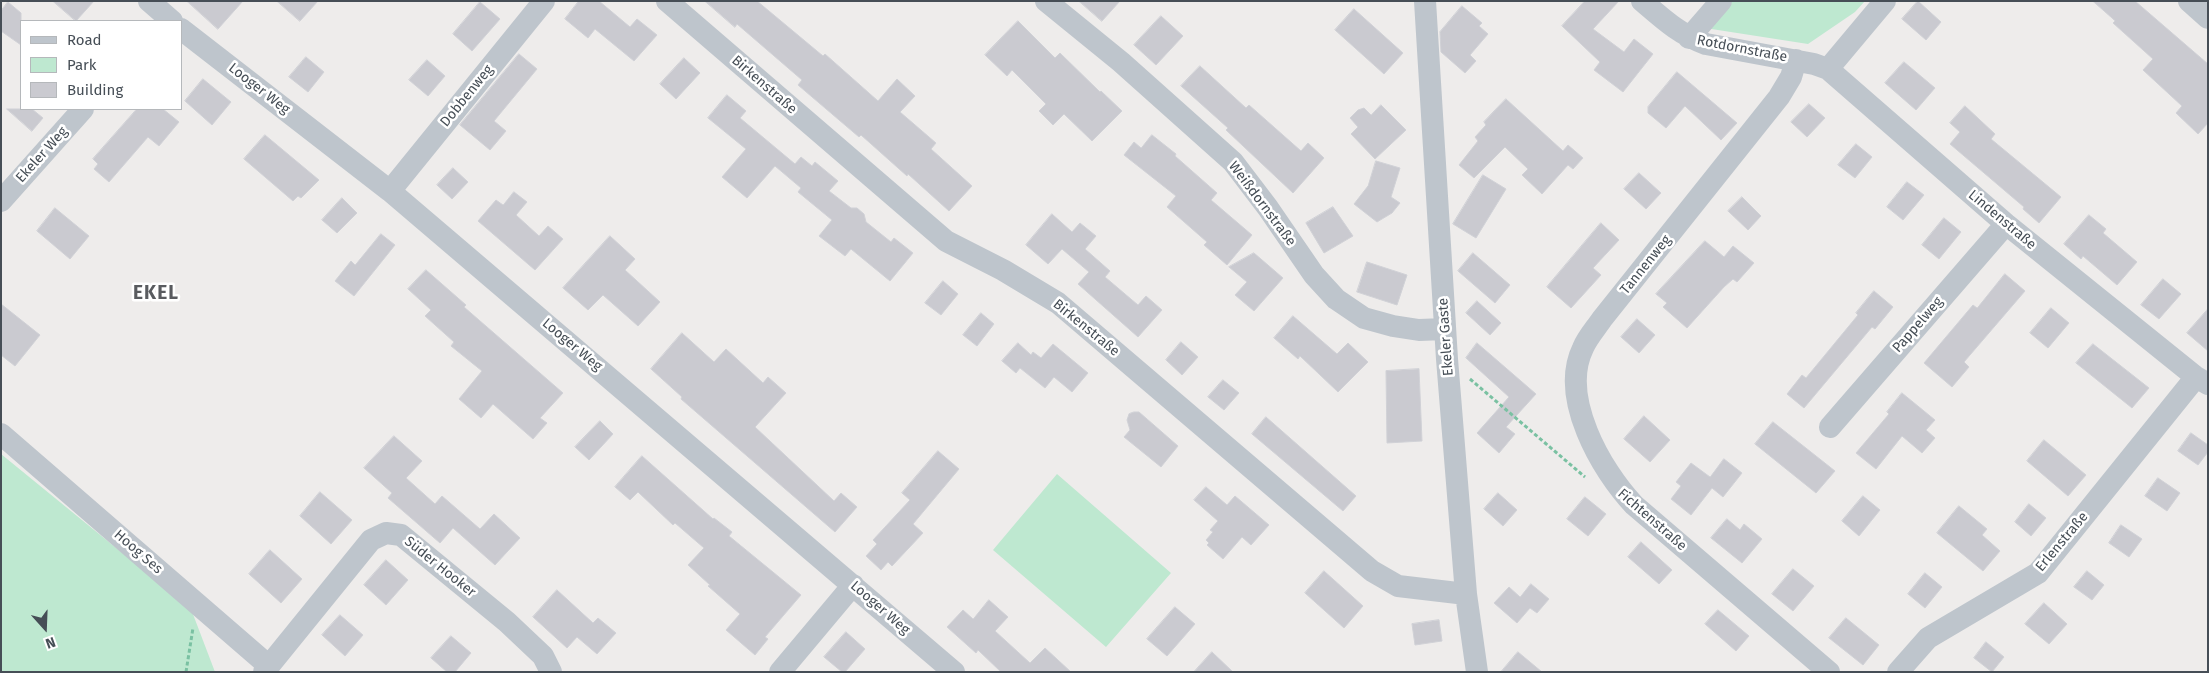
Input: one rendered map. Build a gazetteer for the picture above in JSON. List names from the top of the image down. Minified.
{"streets":{"street":["Rotdornstraße","Birkenstraße","Looger Weg","Dobbenweg","Ekeler Weg","Weißdornstraße","Lindenstraße","Tannenweg","Pappelweg","Ekeler Gaste","Fichtenstraße","Erlenstraße","Hoog Ses","Süder Hooker"]},"crossings":[["Rotdornstraße","Lindenstraße"],["Rotdornstraße","Tannenweg"],["Birkenstraße","Ekeler Gaste"],["Looger Weg","Dobbenweg"],["Weißdornstraße","Ekeler Gaste"],["Lindenstraße","Tannenweg"],["Lindenstraße","Pappelweg"],["Lindenstraße","Erlenstraße"],["Tannenweg","Fichtenstraße"],["Hoog Ses","Süder Hooker"]],"districts":["EKEL"],"legend":["Road","Park","Building"],"north":"bottom"}
